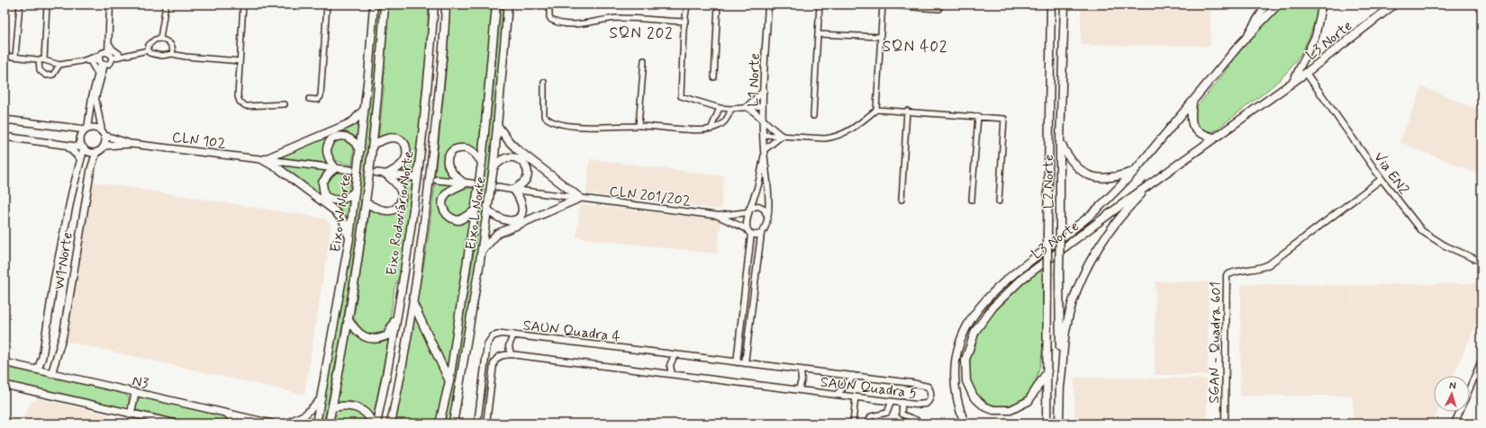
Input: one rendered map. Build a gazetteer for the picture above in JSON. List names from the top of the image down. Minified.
{"streets":{"main road":["L3 Norte","CLN 102","L2 Norte","Eixo W Norte","Eixo Rodoviário Norte","Eixo L Norte","W1 Norte","N3"],"street":["L1 Norte","Via EN2","CLN 201/202","SAUN Quadra 4","SGAN - Quadra 601","SAUN Quadra 5"]},"crossings":[["L3 Norte","Via EN2"],["L3 Norte","L2 Norte"],["L1 Norte","CLN 201/202"],["CLN 102","W1 Norte"],["Via EN2","SGAN - Quadra 601"],["W1 Norte","N3"],["SAUN Quadra 4","SAUN Quadra 5"]],"districts":["SQN 202","SQN 402"],"north":"top"}
